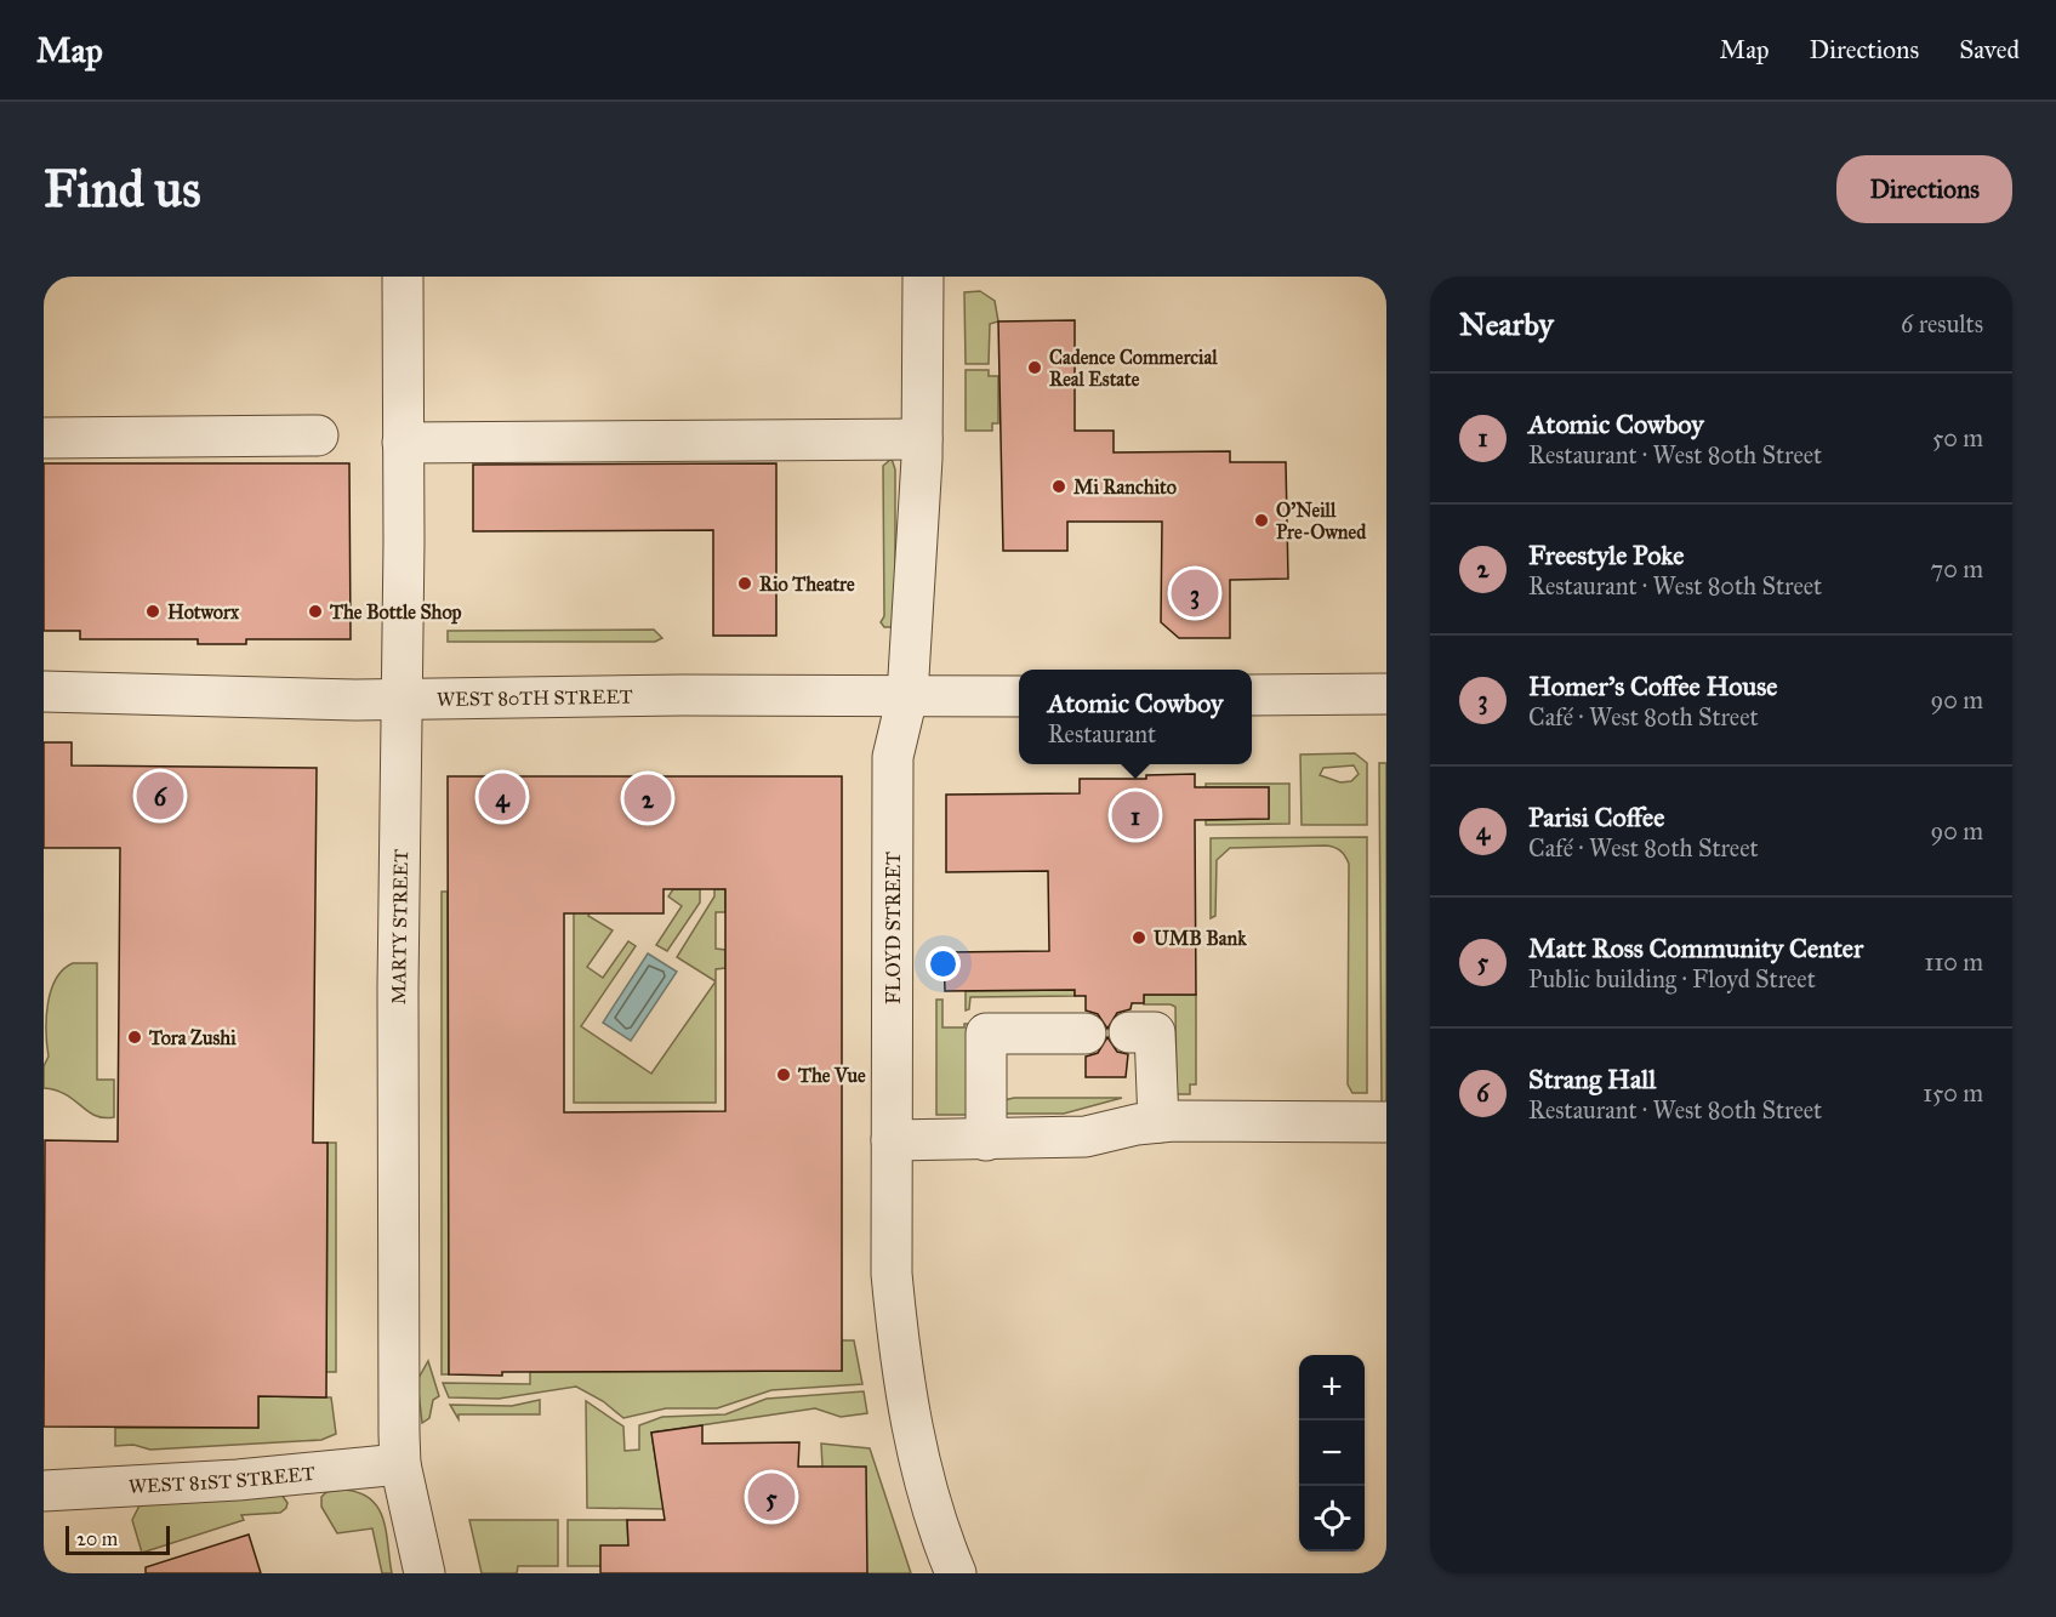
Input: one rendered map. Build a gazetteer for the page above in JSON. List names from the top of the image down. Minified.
{"streets":{"street":["WEST 80TH STREET","MARTY STREET","FLOYD STREET","WEST 81ST STREET"]},"crossings":[["WEST 80TH STREET","MARTY STREET"],["WEST 80TH STREET","FLOYD STREET"],["MARTY STREET","WEST 81ST STREET"]],"places":["Cadence Commercial Real Estate","Mi Ranchito","O'Neill Pre-Owned","Rio Theatre","Hotworx","The Bottle Shop","UMB Bank","Tora Zushi","The Vue"],"scale_bar":"20 m","page":{"header":"Map","nav":["Map","Directions","Saved"],"buttons":"Directions","title":"Find us","heading":["Nearby","6 results"],"list":[{"mark":"1","name":"Atomic Cowboy","note":"Restaurant · West 80th Street","value":"50 m"},{"mark":"2","name":"Freestyle Poke","note":"Restaurant · West 80th Street","value":"70 m"},{"mark":"3","name":"Homer's Coffee House","note":"Café · West 80th Street","value":"90 m"},{"mark":"4","name":"Parisi Coffee","note":"Café · West 80th Street","value":"90 m"},{"mark":"5","name":"Matt Ross Community Center","note":"Public building · Floyd Street","value":"110 m"},{"mark":"6","name":"Strang Hall","note":"Restaurant · West 80th Street","value":"150 m"}],"pins":["3","6","4","2","1","5"],"popup":["Atomic Cowboy","Restaurant"],"map_buttons":["+","−"],"scale":"20 m"}}
